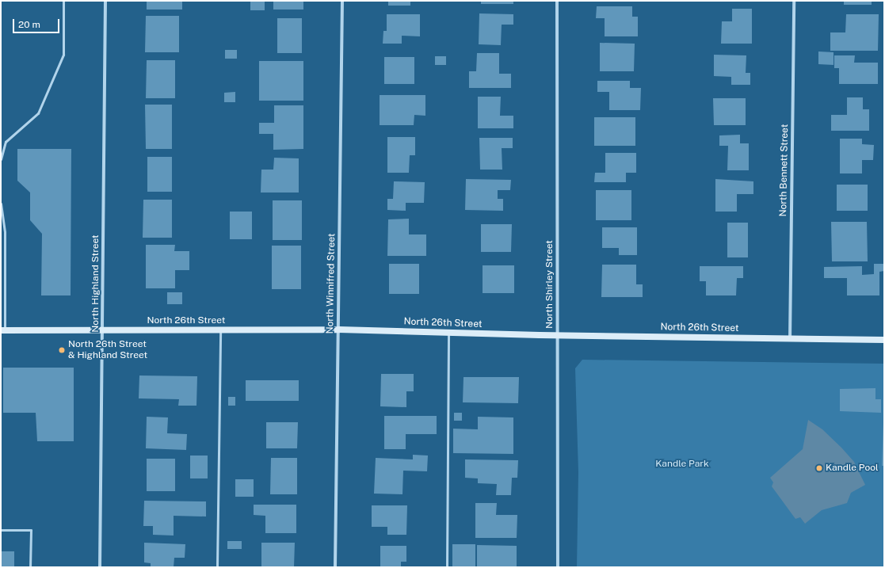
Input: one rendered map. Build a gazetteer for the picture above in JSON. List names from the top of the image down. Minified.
{"streets":{"street":["North Bennett Street","North Highland Street","North Winnifred Street","North Shirley Street","North 26th Street"]},"crossings":[["North Bennett Street","North 26th Street"],["North Highland Street","North 26th Street"],["North Winnifred Street","North 26th Street"],["North Shirley Street","North 26th Street"]],"parks":["Kandle Park"],"places":["North 26th Street & Highland Street","Kandle Pool"],"scale_bar":"20 m"}
